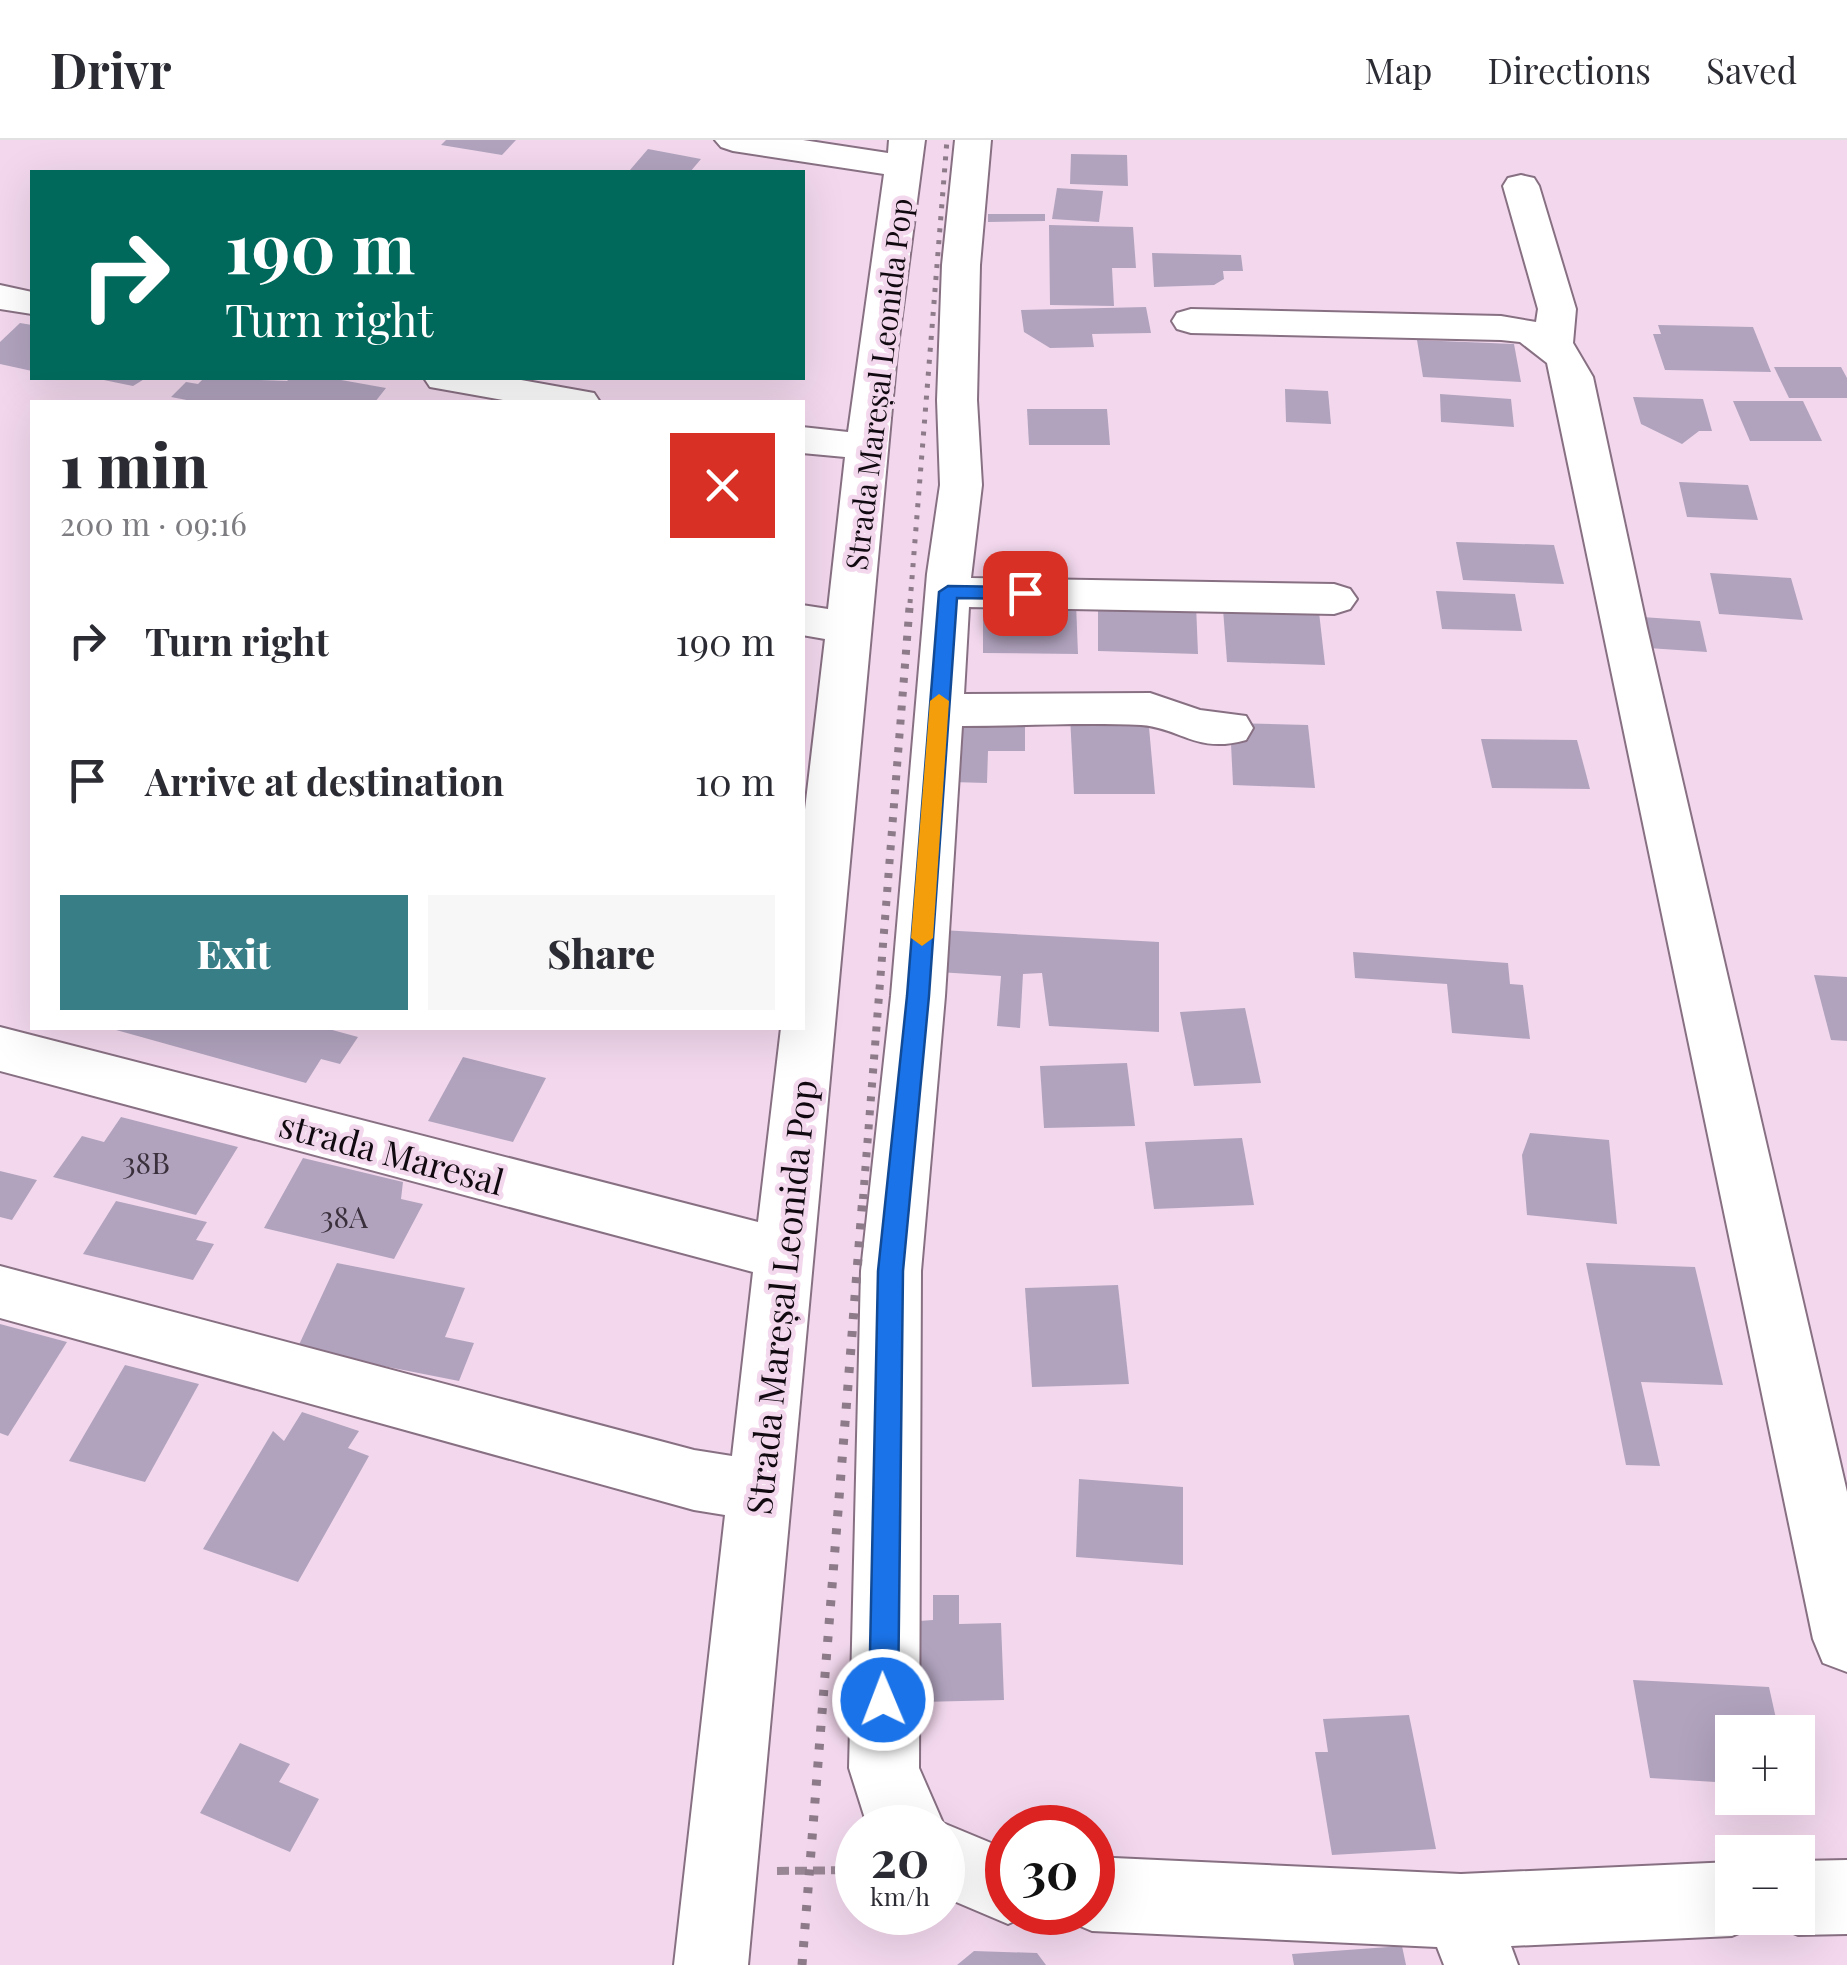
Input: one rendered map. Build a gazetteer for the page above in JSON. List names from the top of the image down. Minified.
{"streets":{"street":["Strada Mareșal Leonida Pop","strada Maresal"]},"crossings":[["Strada Mareșal Leonida Pop","strada Maresal"]],"house_numbers":["38B","38A"],"page":{"header":"Drivr","nav":["Map","Directions","Saved"],"turn":["190 m","Turn right"],"heading":["1 min","200 m · 09:16"],"list":[{"name":"Turn right","value":"190 m"},{"name":"Arrive at destination","value":"10 m"}],"buttons":["Exit","Share"],"map_buttons":["+","−"],"speed":"20 km/h","limit":"30"}}
